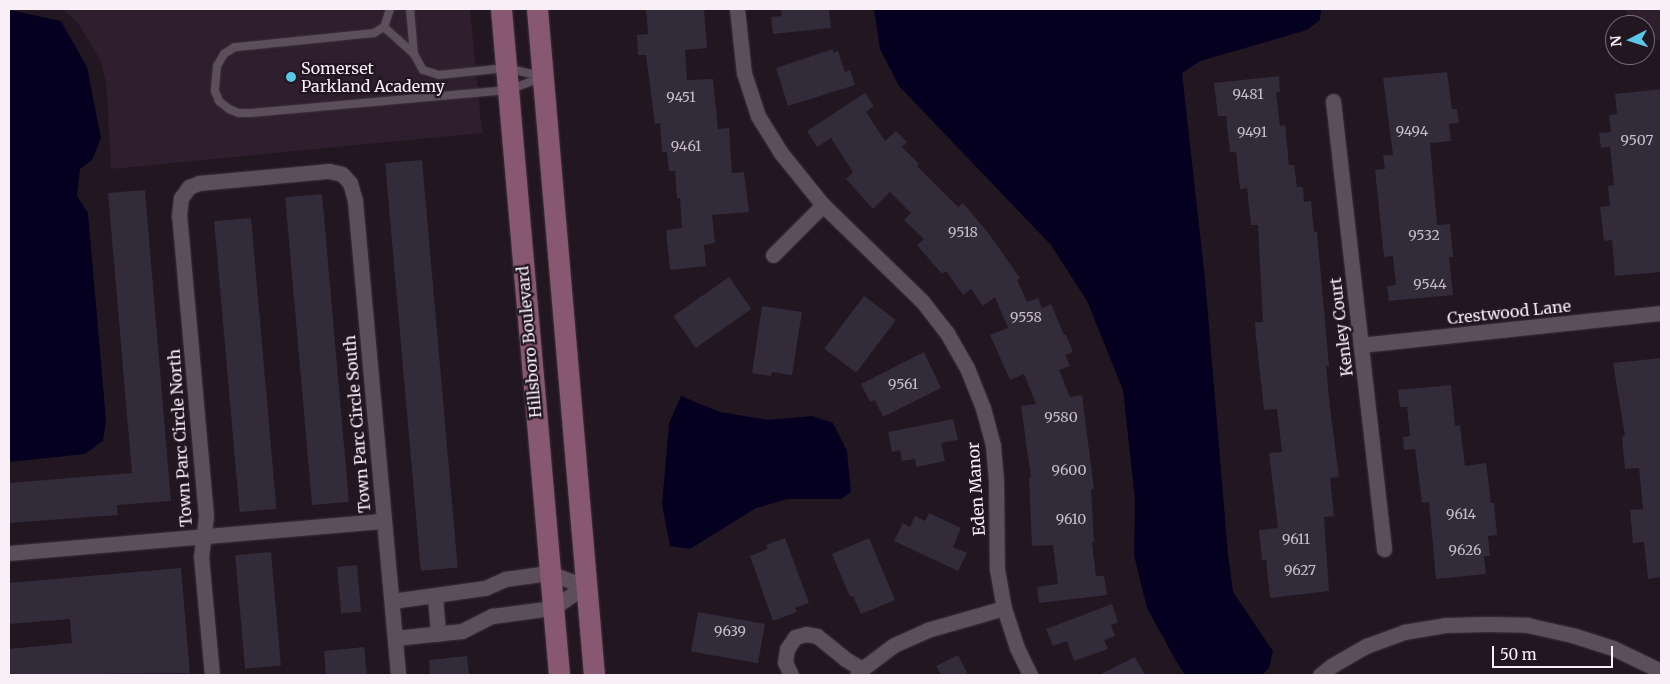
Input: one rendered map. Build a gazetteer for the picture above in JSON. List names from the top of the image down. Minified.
{"streets":{"street":["Crestwood Lane","Kenley Court","Hillsboro Boulevard","Town Parc Circle South","Town Parc Circle North","Eden Manor"]},"crossings":[["Crestwood Lane","Kenley Court"],["Town Parc Circle South","Town Parc Circle North"]],"places":["Somerset Parkland Academy"],"house_numbers":["9481","9451","9494","9491","9507","9461","9518","9532","9544","9558","9561","9580","9600","9614","9610","9611","9626","9627","9639"],"scale_bar":"50 m","north":"left"}
